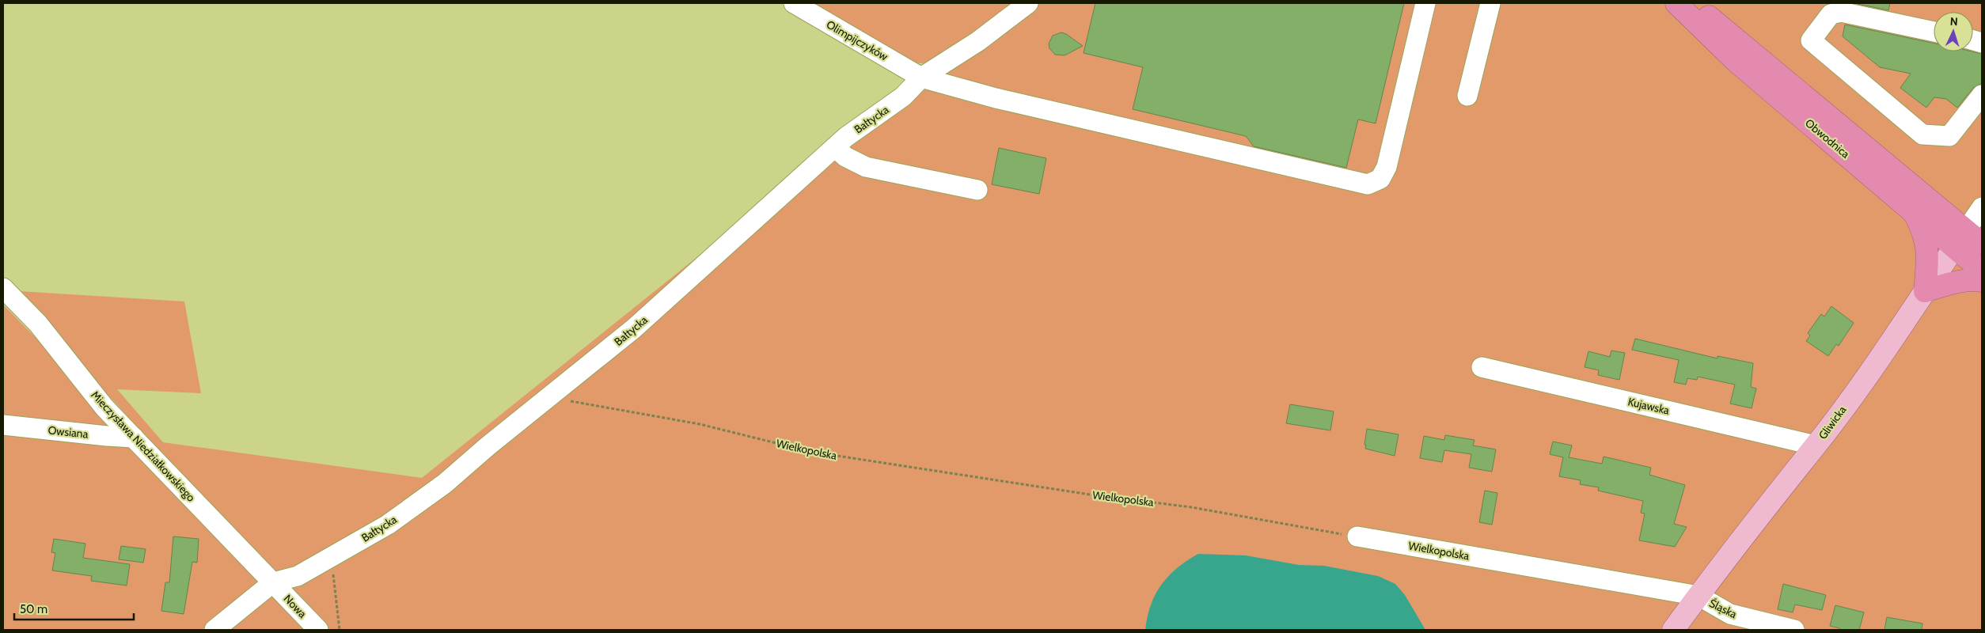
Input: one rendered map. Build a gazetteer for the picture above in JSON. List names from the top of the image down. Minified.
{"streets":{"highway":["Obwodnica"],"main road":["Gliwicka"],"street":["Olimpijczyków","Bałtycka","Kujawska","Owsiana","Mieczysława Niedziałkowskiego","Wielkopolska","Nowa","Śląska"]},"crossings":[["Olimpijczyków","Bałtycka"],["Bałtycka","Mieczysława Niedziałkowskiego"],["Bałtycka","Wielkopolska"],["Bałtycka","Nowa"],["Obwodnica","Gliwicka"],["Kujawska","Gliwicka"],["Gliwicka","Wielkopolska"],["Gliwicka","Śląska"],["Owsiana","Mieczysława Niedziałkowskiego"],["Mieczysława Niedziałkowskiego","Nowa"],["Wielkopolska","Śląska"]],"scale_bar":"50 m","north":"top"}
